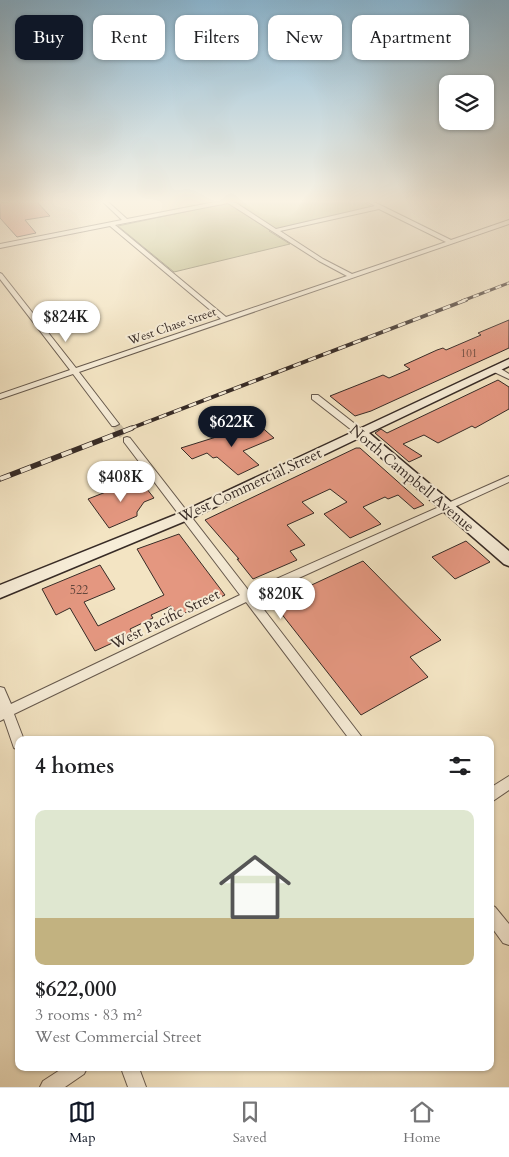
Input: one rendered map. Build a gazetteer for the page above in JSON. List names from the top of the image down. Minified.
{"streets":{"street":["West Chase Street","North Campbell Avenue","West Commercial Street","West Pacific Street"]},"crossings":[["North Campbell Avenue","West Commercial Street"],["North Campbell Avenue","West Pacific Street"]],"house_numbers":["101","522"],"page":{"chip":["Buy","Rent","Filters","New","Apartment"],"price":["$824K","$622K","$408K","$820K"],"heading":"4 homes","list":[{"name":"$622,000","note":"3 rooms · 83 m² · West Commercial Street"}],"tabs":["Map","Saved","Home"]}}
